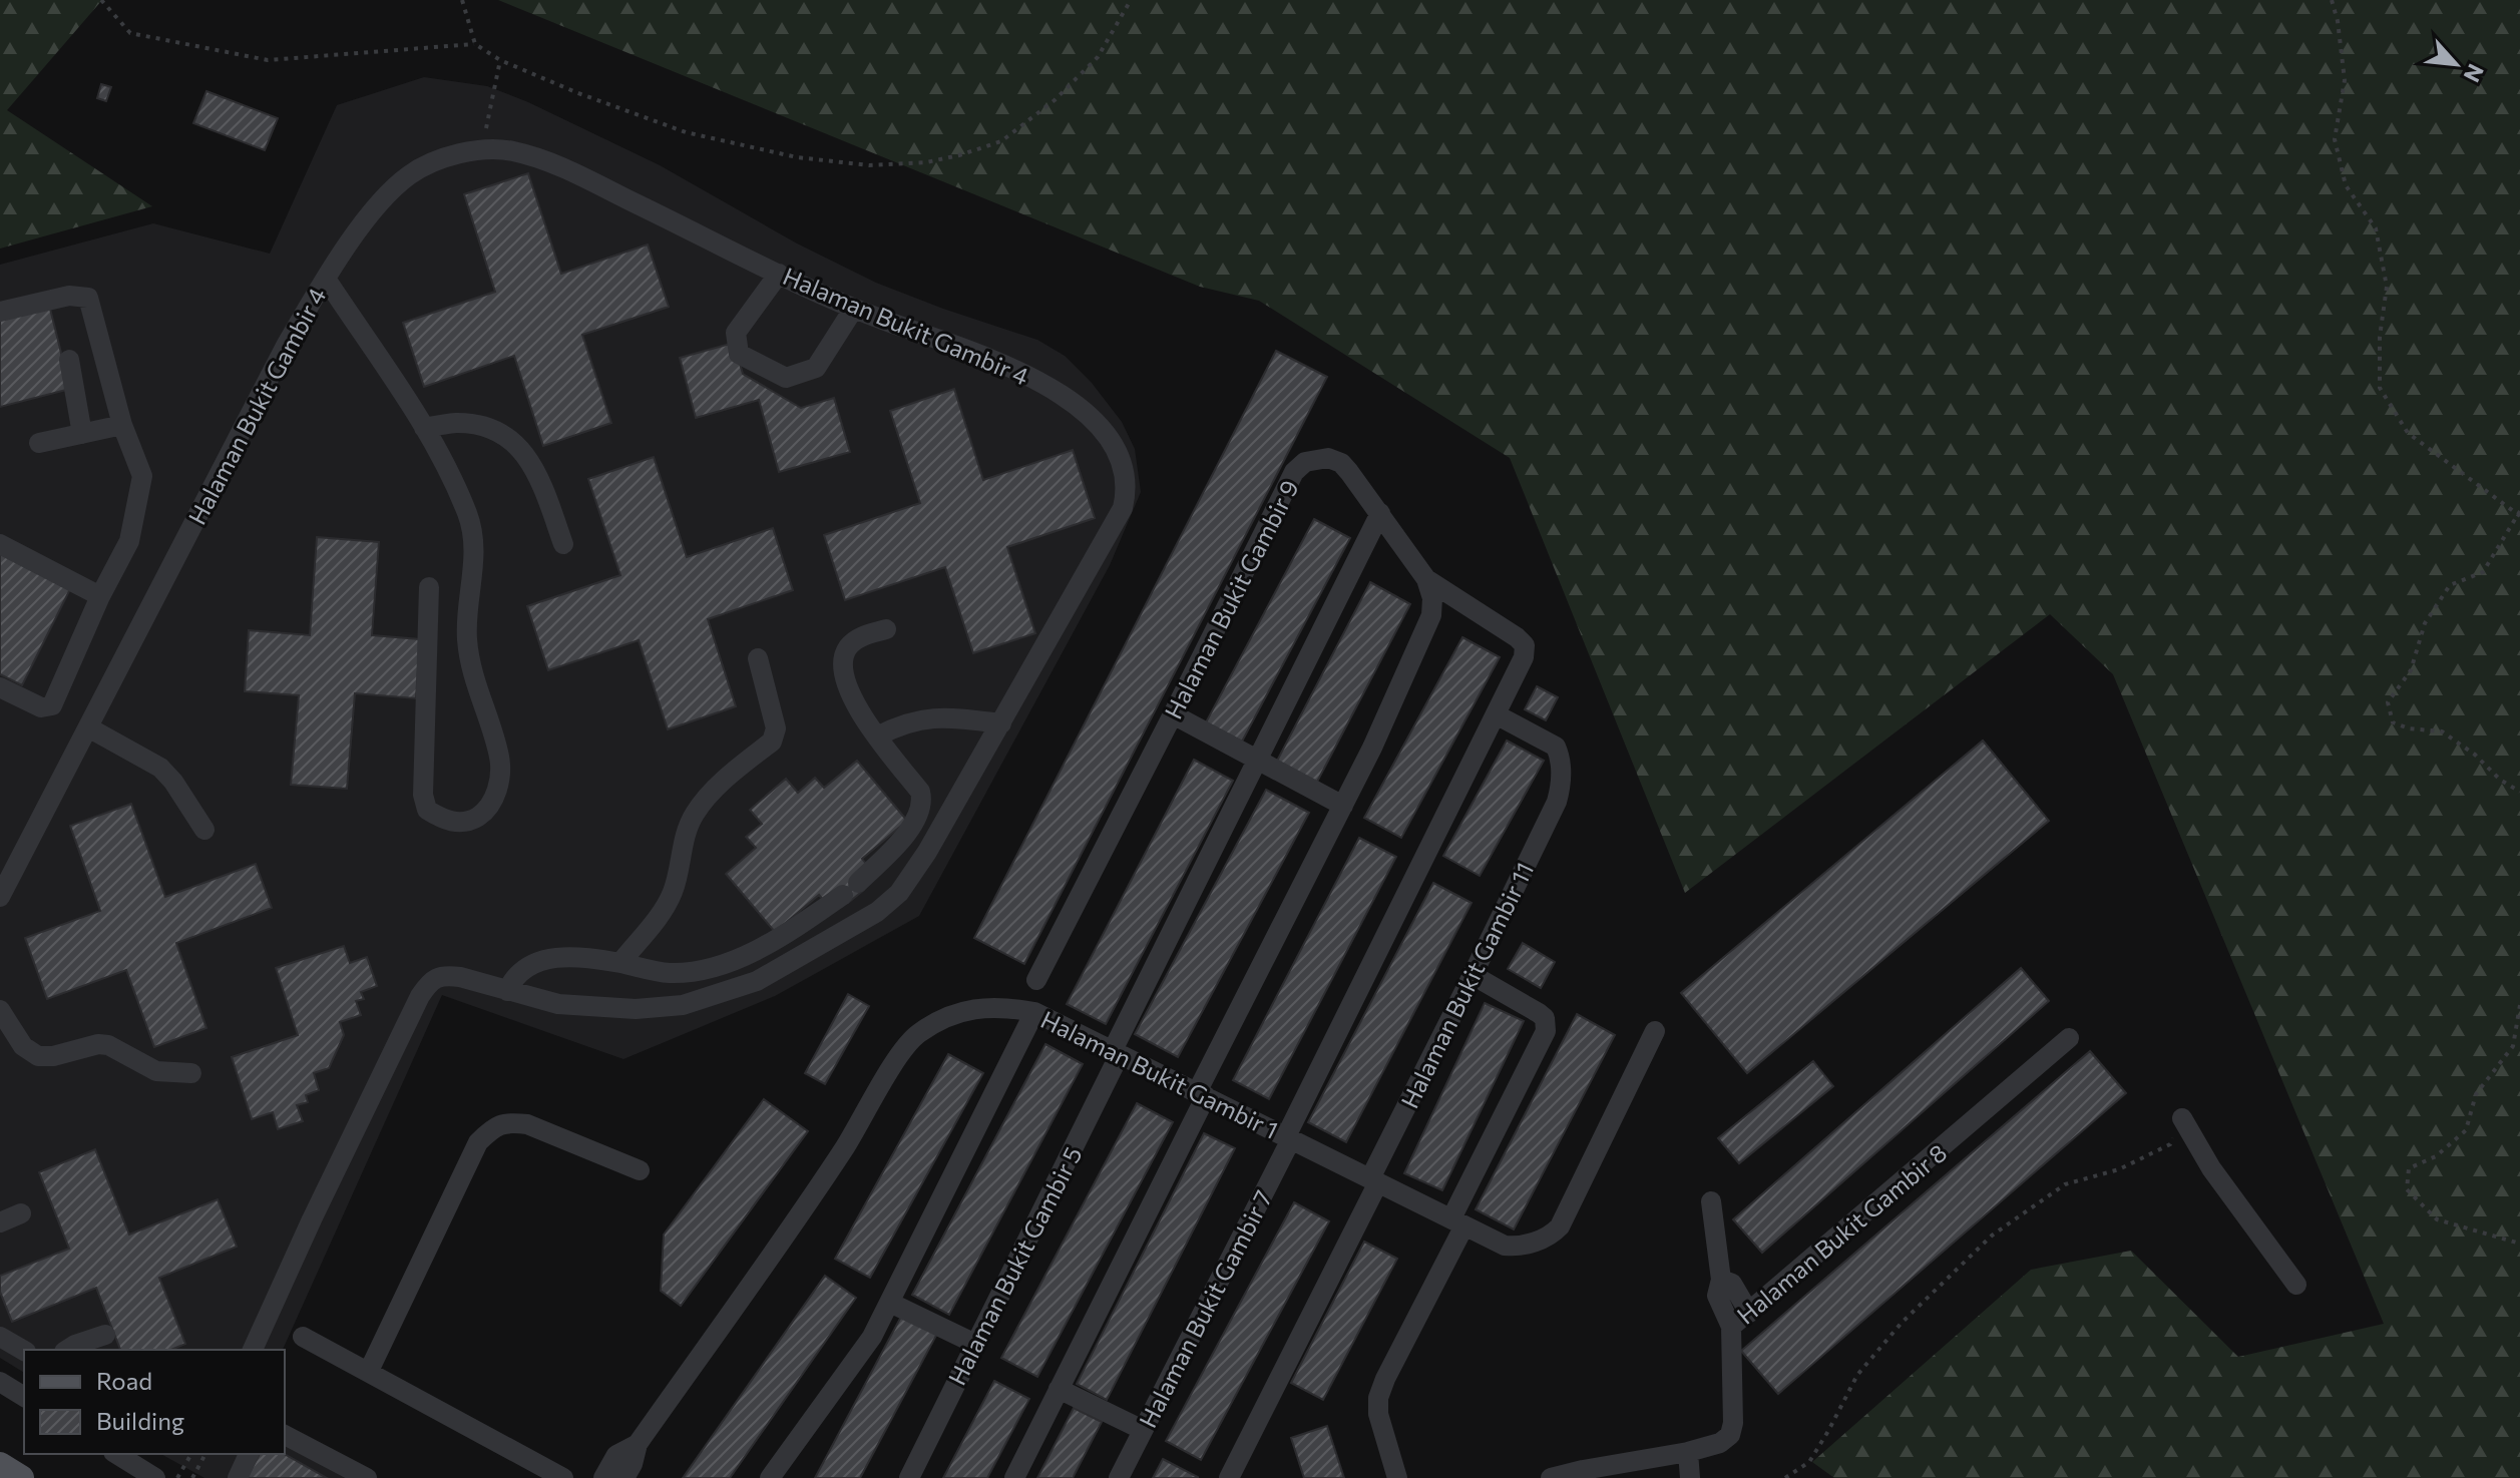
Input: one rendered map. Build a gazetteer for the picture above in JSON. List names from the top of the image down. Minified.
{"streets":{"street":["Halaman Bukit Gambir 4","Halaman Bukit Gambir 9","Halaman Bukit Gambir 11","Halaman Bukit Gambir 1","Halaman Bukit Gambir 8","Halaman Bukit Gambir 5","Halaman Bukit Gambir 7"]},"crossings":[["Halaman Bukit Gambir 9","Halaman Bukit Gambir 1"],["Halaman Bukit Gambir 9","Halaman Bukit Gambir 5"],["Halaman Bukit Gambir 9","Halaman Bukit Gambir 7"],["Halaman Bukit Gambir 11","Halaman Bukit Gambir 1"],["Halaman Bukit Gambir 11","Halaman Bukit Gambir 7"],["Halaman Bukit Gambir 1","Halaman Bukit Gambir 5"],["Halaman Bukit Gambir 1","Halaman Bukit Gambir 7"]],"legend":["Road","Building"],"north":"bottom right"}
